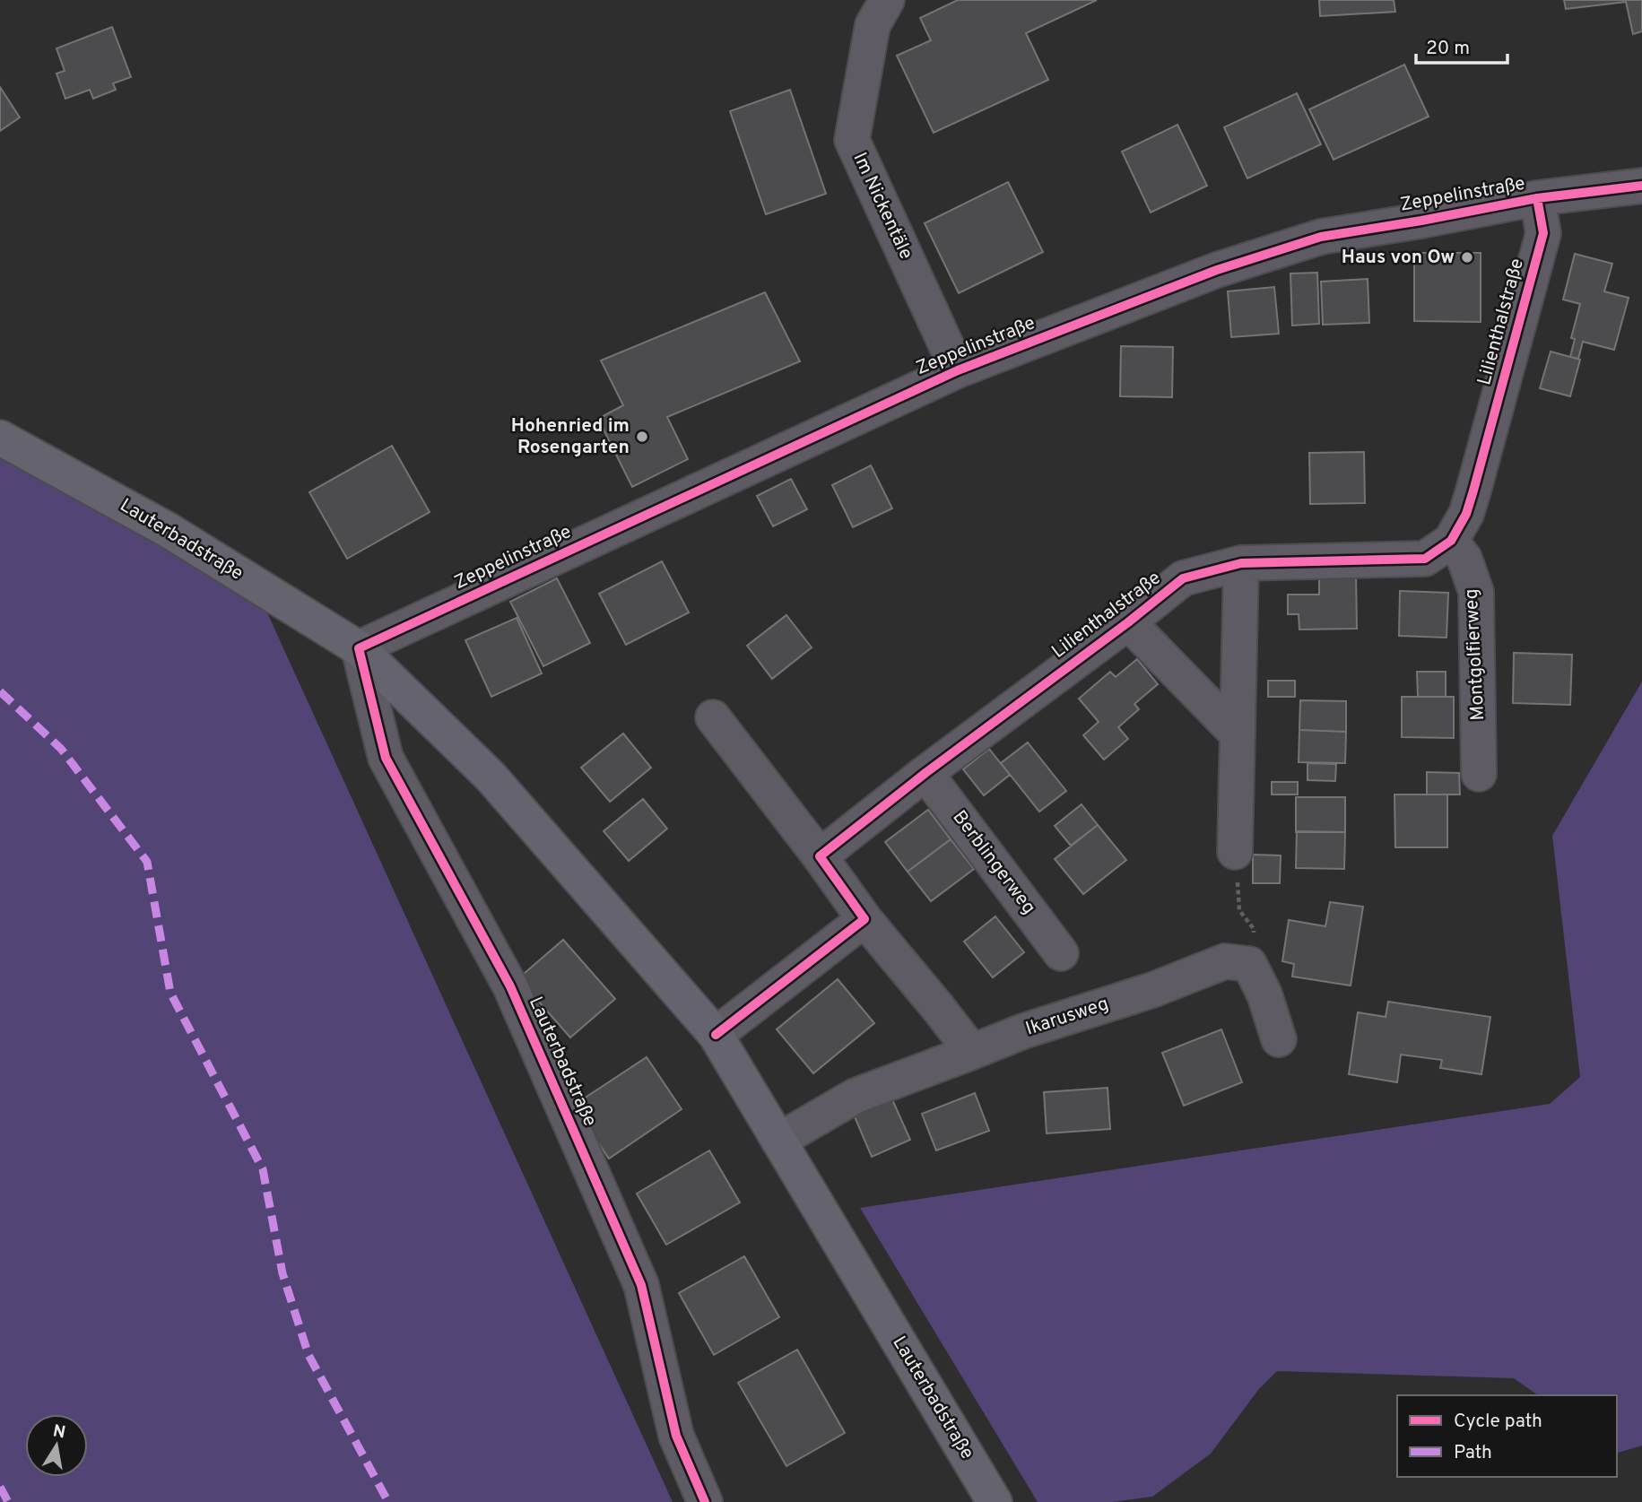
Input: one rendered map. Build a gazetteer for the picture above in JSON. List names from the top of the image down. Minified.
{"streets":{"main road":["Lauterbadstraße"],"street":["Zeppelinstraße","Im Nickentäle","Lilienthalstraße","Montgolfierweg","Berblingerweg","Ikarusweg"]},"crossings":[["Zeppelinstraße","Im Nickentäle"],["Zeppelinstraße","Lilienthalstraße"],["Zeppelinstraße","Lauterbadstraße"],["Lilienthalstraße","Montgolfierweg"],["Lilienthalstraße","Berblingerweg"],["Lauterbadstraße","Ikarusweg"]],"places":["Haus von Ow","Hohenried im Rosengarten"],"legend":["Cycle path","Path"],"scale_bar":"20 m","north":"top"}
